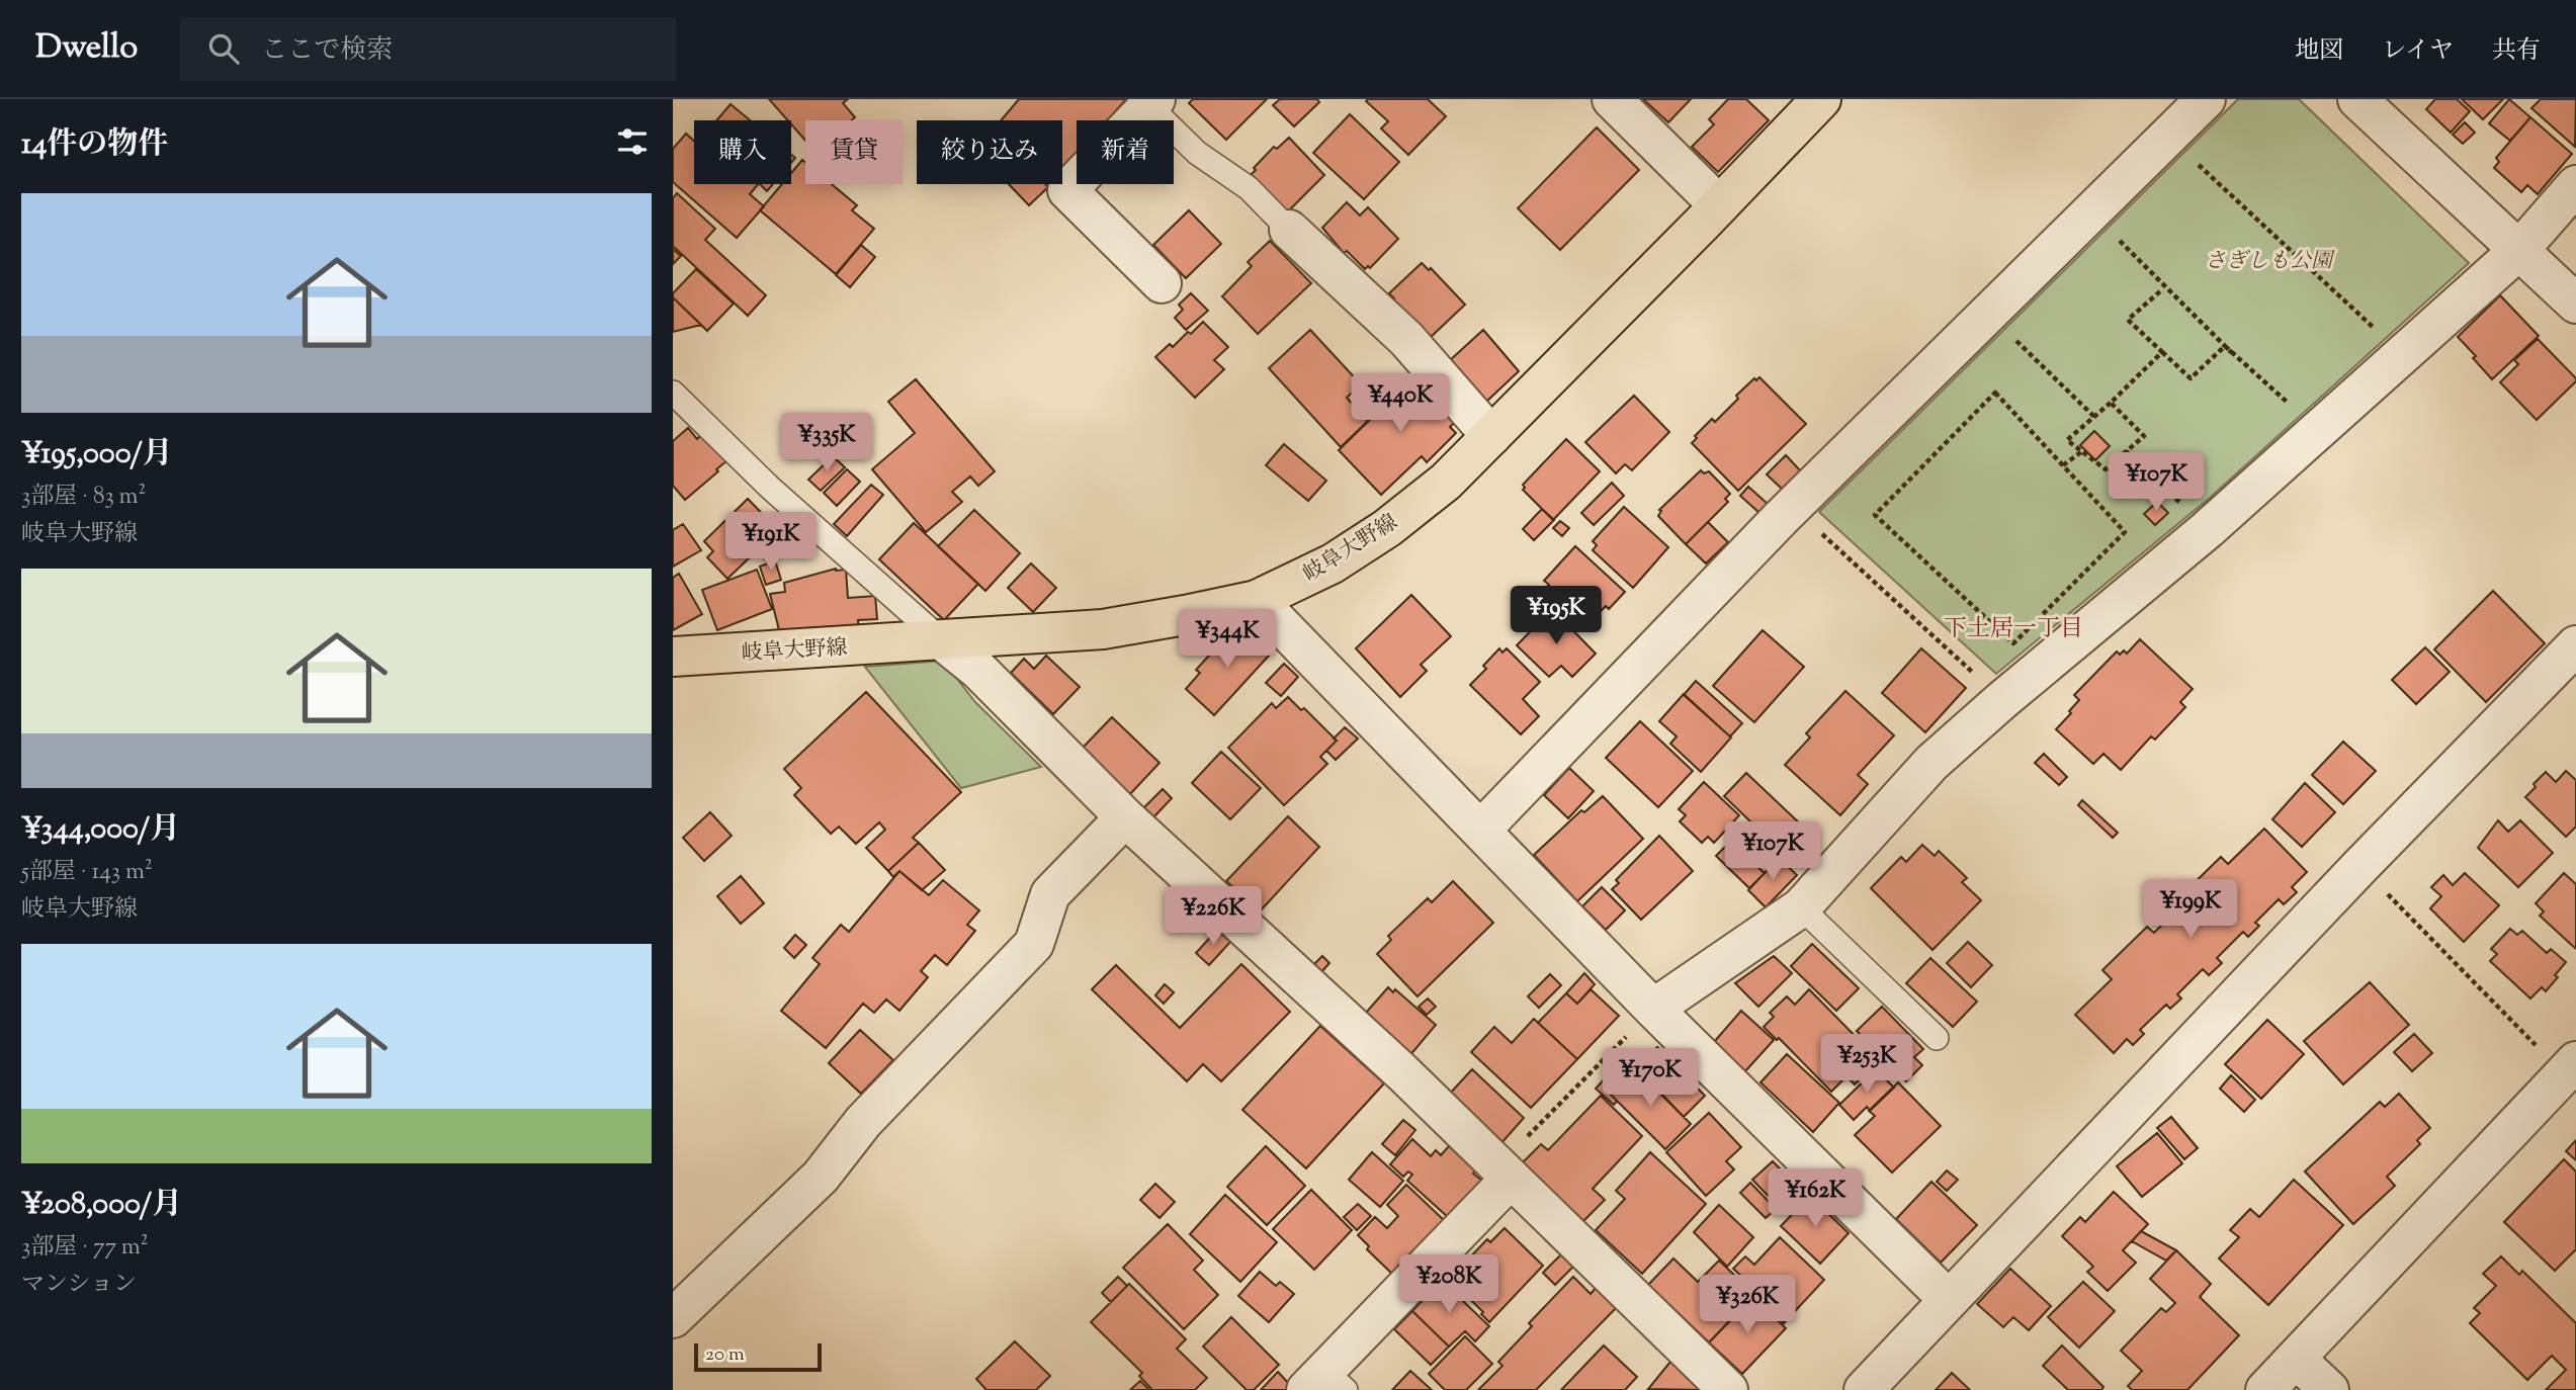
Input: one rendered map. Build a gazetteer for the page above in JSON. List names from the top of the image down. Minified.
{"streets":{"main road":["岐阜大野線"]},"districts":["下土居一丁目"],"parks":["さぎしも公園"],"scale_bar":"20 m","page":{"header":"Dwello","search":"ここで検索","nav":["地図","レイヤ","共有"],"heading":"14件の物件","chip":["購入","賃貸","絞り込み","新着"],"list":[{"name":"¥195,000/月","note":"3部屋 · 83 m² · 岐阜大野線"},{"name":"¥344,000/月","note":"5部屋 · 143 m² · 岐阜大野線"},{"name":"¥208,000/月","note":"3部屋 · 77 m² · マンション"}],"price":["¥440K","¥335K","¥107K","¥191K","¥195K","¥344K","¥107K","¥199K","¥226K","¥253K","¥170K","¥162K","¥208K","¥326K"],"scale":"20 m"}}
